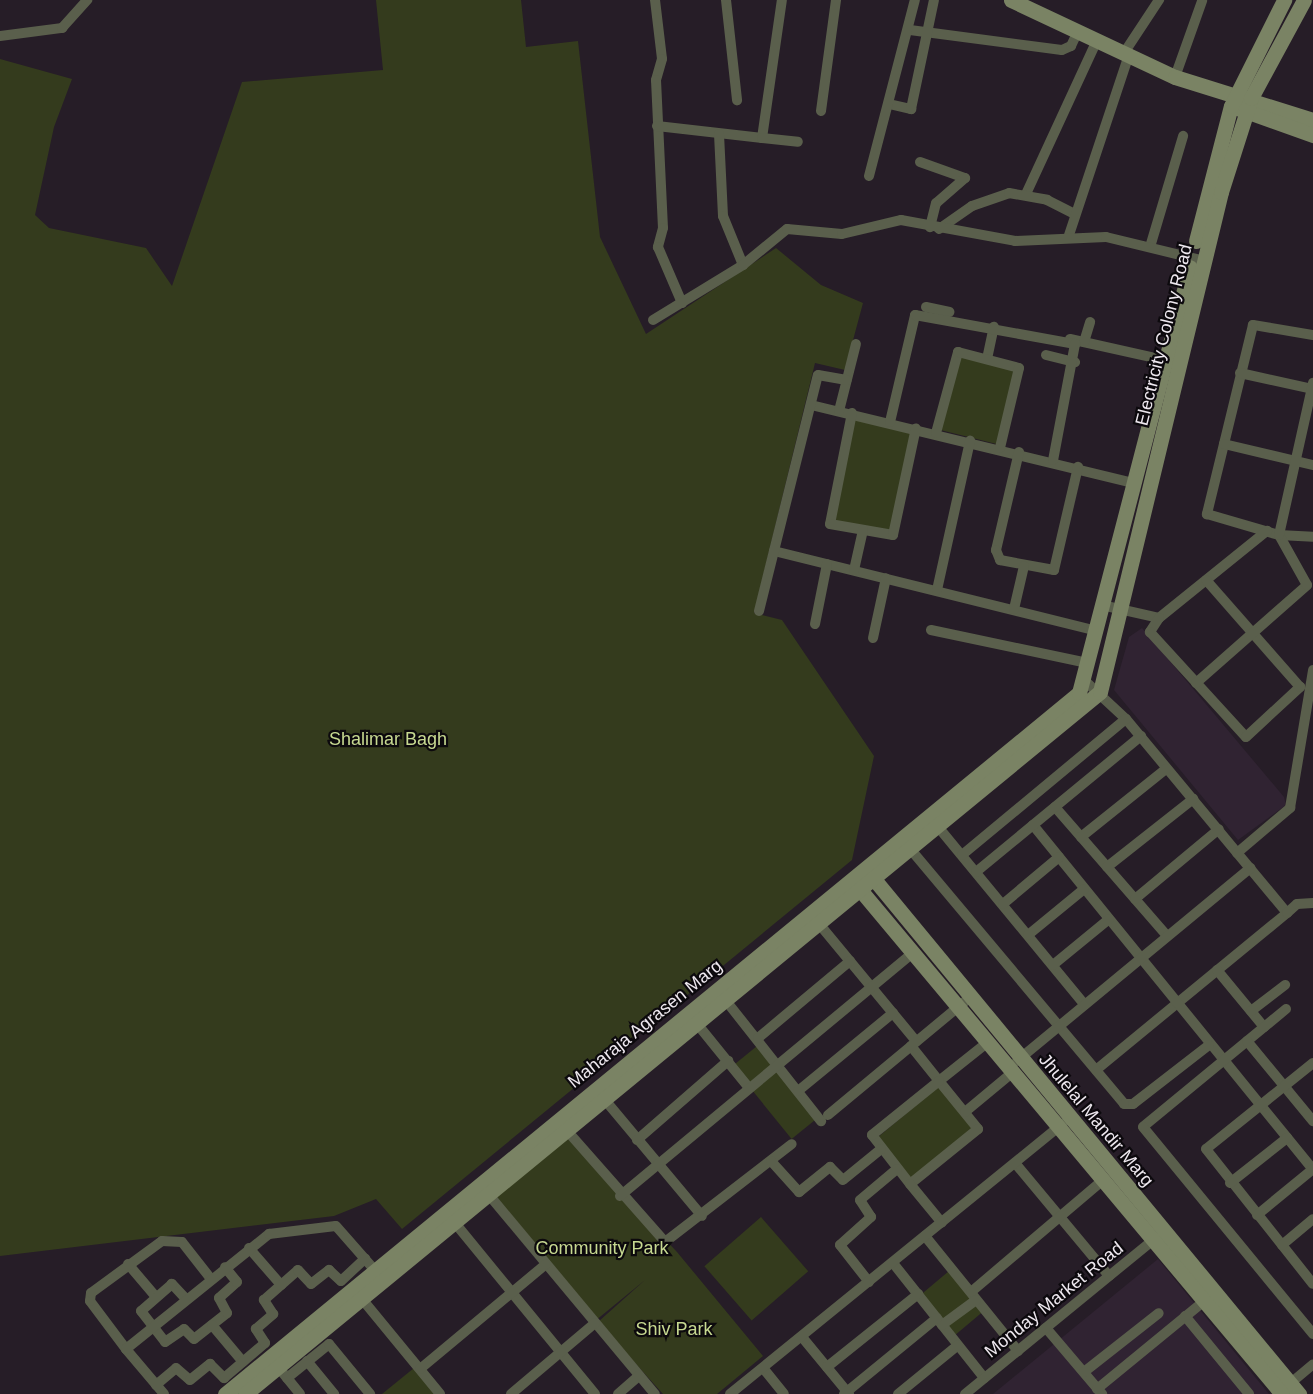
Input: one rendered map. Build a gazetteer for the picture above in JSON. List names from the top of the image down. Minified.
{"streets":{"street":["Electricity Colony Road","Maharaja Agrasen Marg","Jhulelal Mandir Marg","Monday Market Road"]},"crossings":[["Electricity Colony Road","Maharaja Agrasen Marg"],["Maharaja Agrasen Marg","Jhulelal Mandir Marg"],["Jhulelal Mandir Marg","Monday Market Road"]],"parks":["Shalimar Bagh","Community Park","Shiv Park"]}
